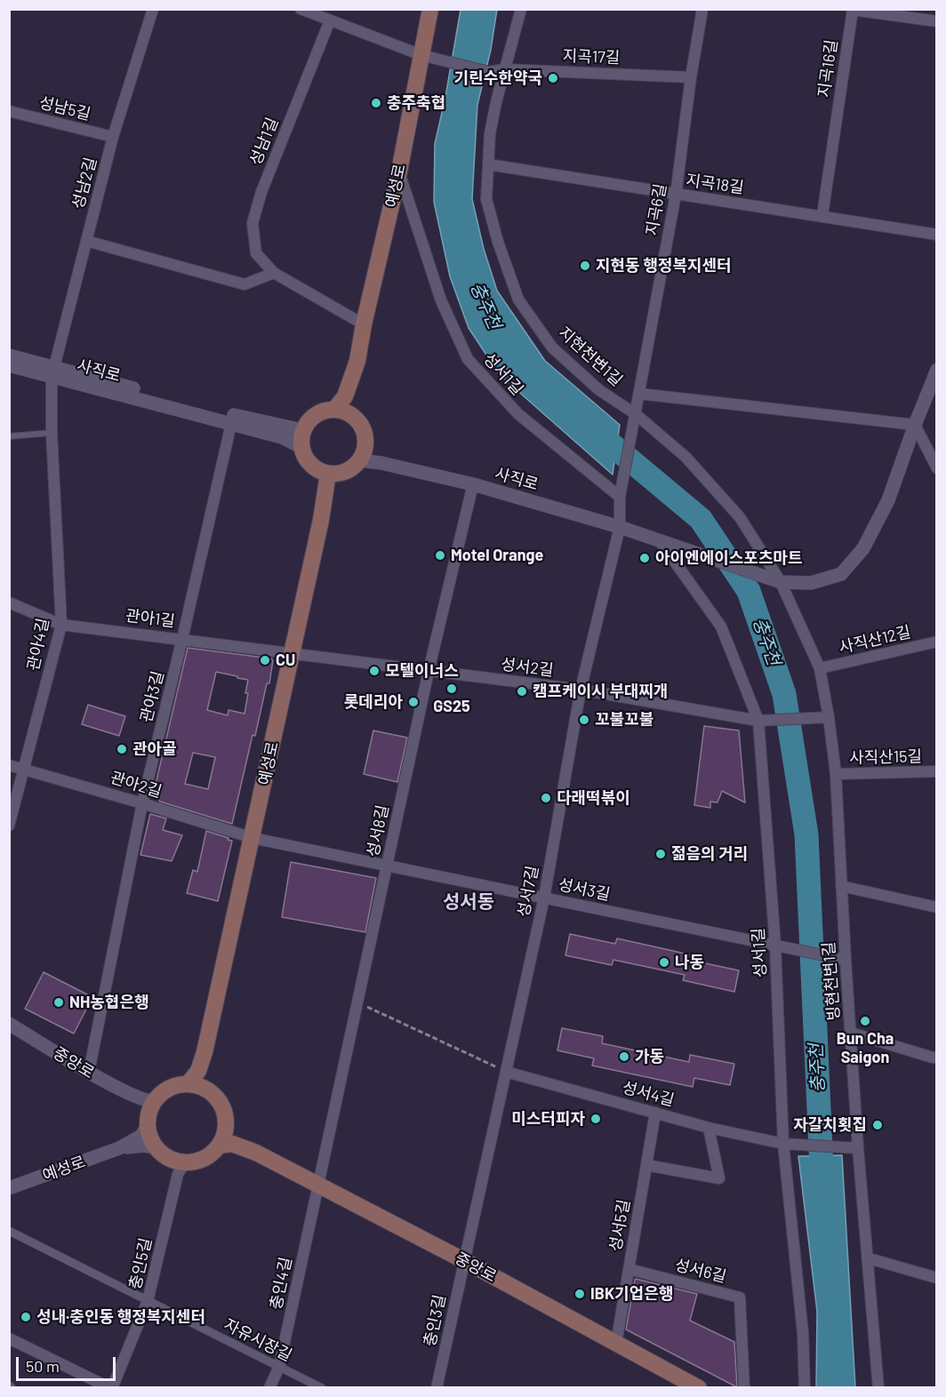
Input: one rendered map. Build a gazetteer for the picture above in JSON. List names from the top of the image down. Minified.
{"streets":{"main road":["예성로","중앙로"],"street":["지곡17길","지곡16길","성남5길","성남1길","성남2길","지곡18길","지곡6길","지현천변1길","사직로","성서1길","관아1길","사직산12길","관아4길","성서2길","관아3길","사직산15길","관아2길","성서8길","성서3길","성서7길","빙현천변1길","성서4길","성서5길","충인5길","성서6길","충인4길","충인3길","자유시장길"]},"crossings":[["지곡17길","예성로"],["지곡17길","지곡6길"],["지곡17길","지현천변1길"],["지곡16길","지곡18길"],["성남5길","성남2길"],["성남1길","예성로"],["성남2길","사직로"],["성남2길","관아4길"],["지곡18길","지곡6길"],["지곡18길","지현천변1길"],["예성로","사직로"],["예성로","성서1길"],["예성로","관아1길"],["예성로","성서2길"],["예성로","관아2길"],["예성로","성서3길"],["예성로","중앙로"],["예성로","충인5길"],["지곡6길","지현천변1길"],["지곡6길","성서1길"],["지곡6길","성서7길"],["지현천변1길","사직로"],["지현천변1길","빙현천변1길"],["사직로","성서1길"],["사직로","관아4길"],["사직로","관아3길"],["사직로","성서8길"],["사직로","성서7길"],["사직로","빙현천변1길"],["성서1길","성서2길"],["성서1길","성서3길"],["성서1길","성서7길"],["성서1길","성서4길"],["관아1길","관아4길"],["관아1길","성서2길"],["관아1길","관아3길"],["사직산12길","빙현천변1길"],["관아4길","관아2길"],["성서2길","성서8길"],["성서2길","성서7길"],["성서2길","빙현천변1길"],["관아3길","관아2길"],["관아3길","중앙로"],["사직산15길","빙현천변1길"],["관아2길","성서3길"],["성서8길","성서3길"],["성서8길","중앙로"],["성서8길","충인4길"],["성서3길","성서7길"],["성서3길","빙현천변1길"],["성서7길","중앙로"],["성서7길","성서4길"],["성서7길","충인3길"],["빙현천변1길","성서4길"],["중앙로","성서5길"],["중앙로","충인5길"],["중앙로","충인4길"],["중앙로","충인3길"],["성서4길","성서5길"],["성서5길","성서6길"],["충인5길","자유시장길"],["충인4길","자유시장길"]],"districts":["성서동"],"water":["충주천"],"places":["기린수한약국","충주축협","지현동 행정복지센터","Motel Orange","아이엔에이스포츠마트","CU","모텔이너스","GS25","캠프케이시 부대찌개","롯데리아","꼬불꼬불","관아골","다래떡볶이","젊음의 거리","나동","NH농협은행","Bun Cha Saigon","가동","미스터피자","자갈치횟집","IBK기업은행","성내·충인동 행정복지센터"],"scale_bar":"50 m"}
